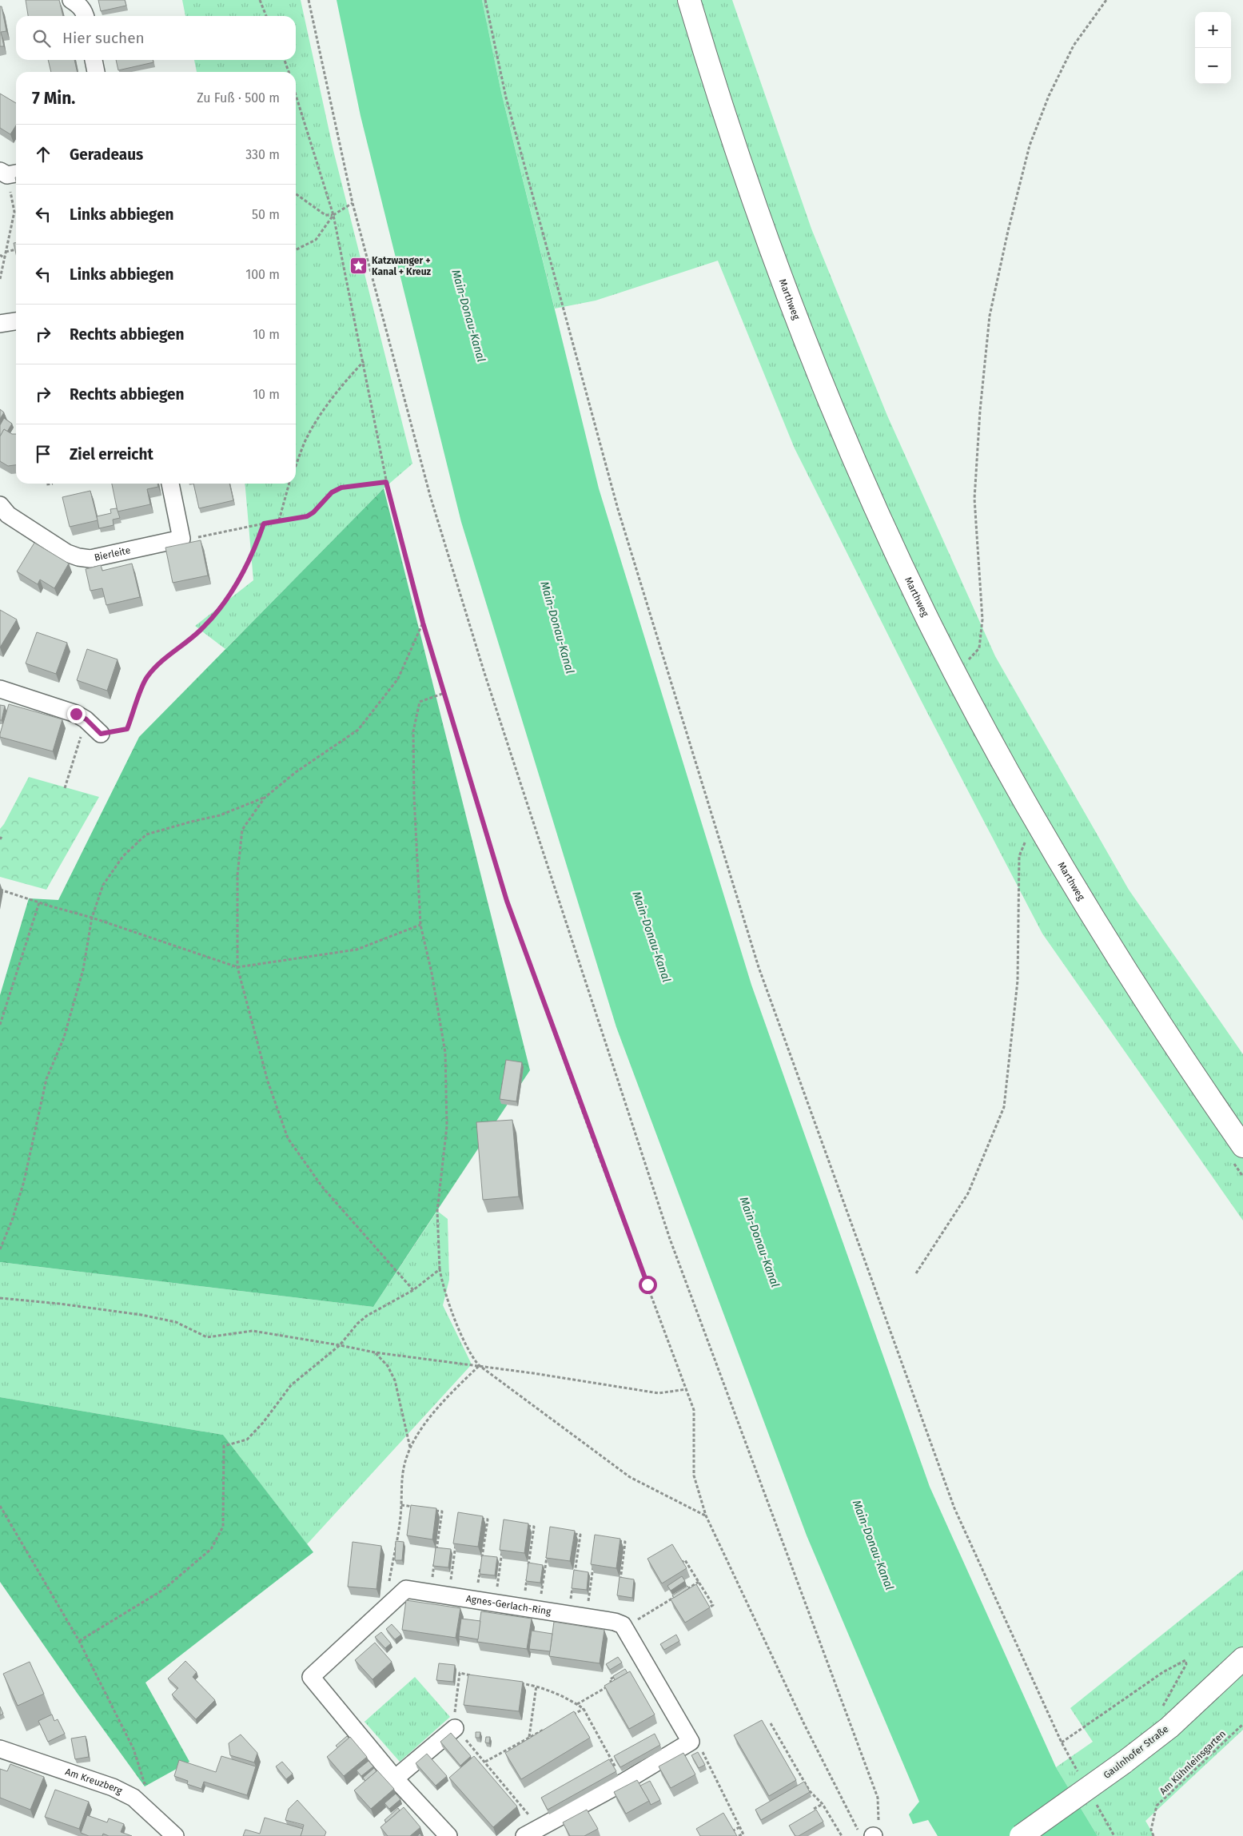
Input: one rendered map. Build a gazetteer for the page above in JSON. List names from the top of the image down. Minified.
{"streets":{"main road":["Marthweg","Gaulnhofer Straße"],"street":["Bierleite","Agnes-Gerlach-Ring","Am Kreuzberg"],"path":["Am Kühnleinsgarten"]},"water":["Main-Donau-Kanal"],"places":{"place":["Katzwanger + Kanal + Kreuz"]},"page":{"map_buttons":["+","−"],"search":"Hier suchen","heading":["7 Min.","Zu Fuß · 500 m"],"list":[["Geradeaus","330 m"],["Links abbiegen","50 m"],["Links abbiegen","100 m"],["Rechts abbiegen","10 m"],["Rechts abbiegen","10 m"],"Ziel erreicht"]}}
